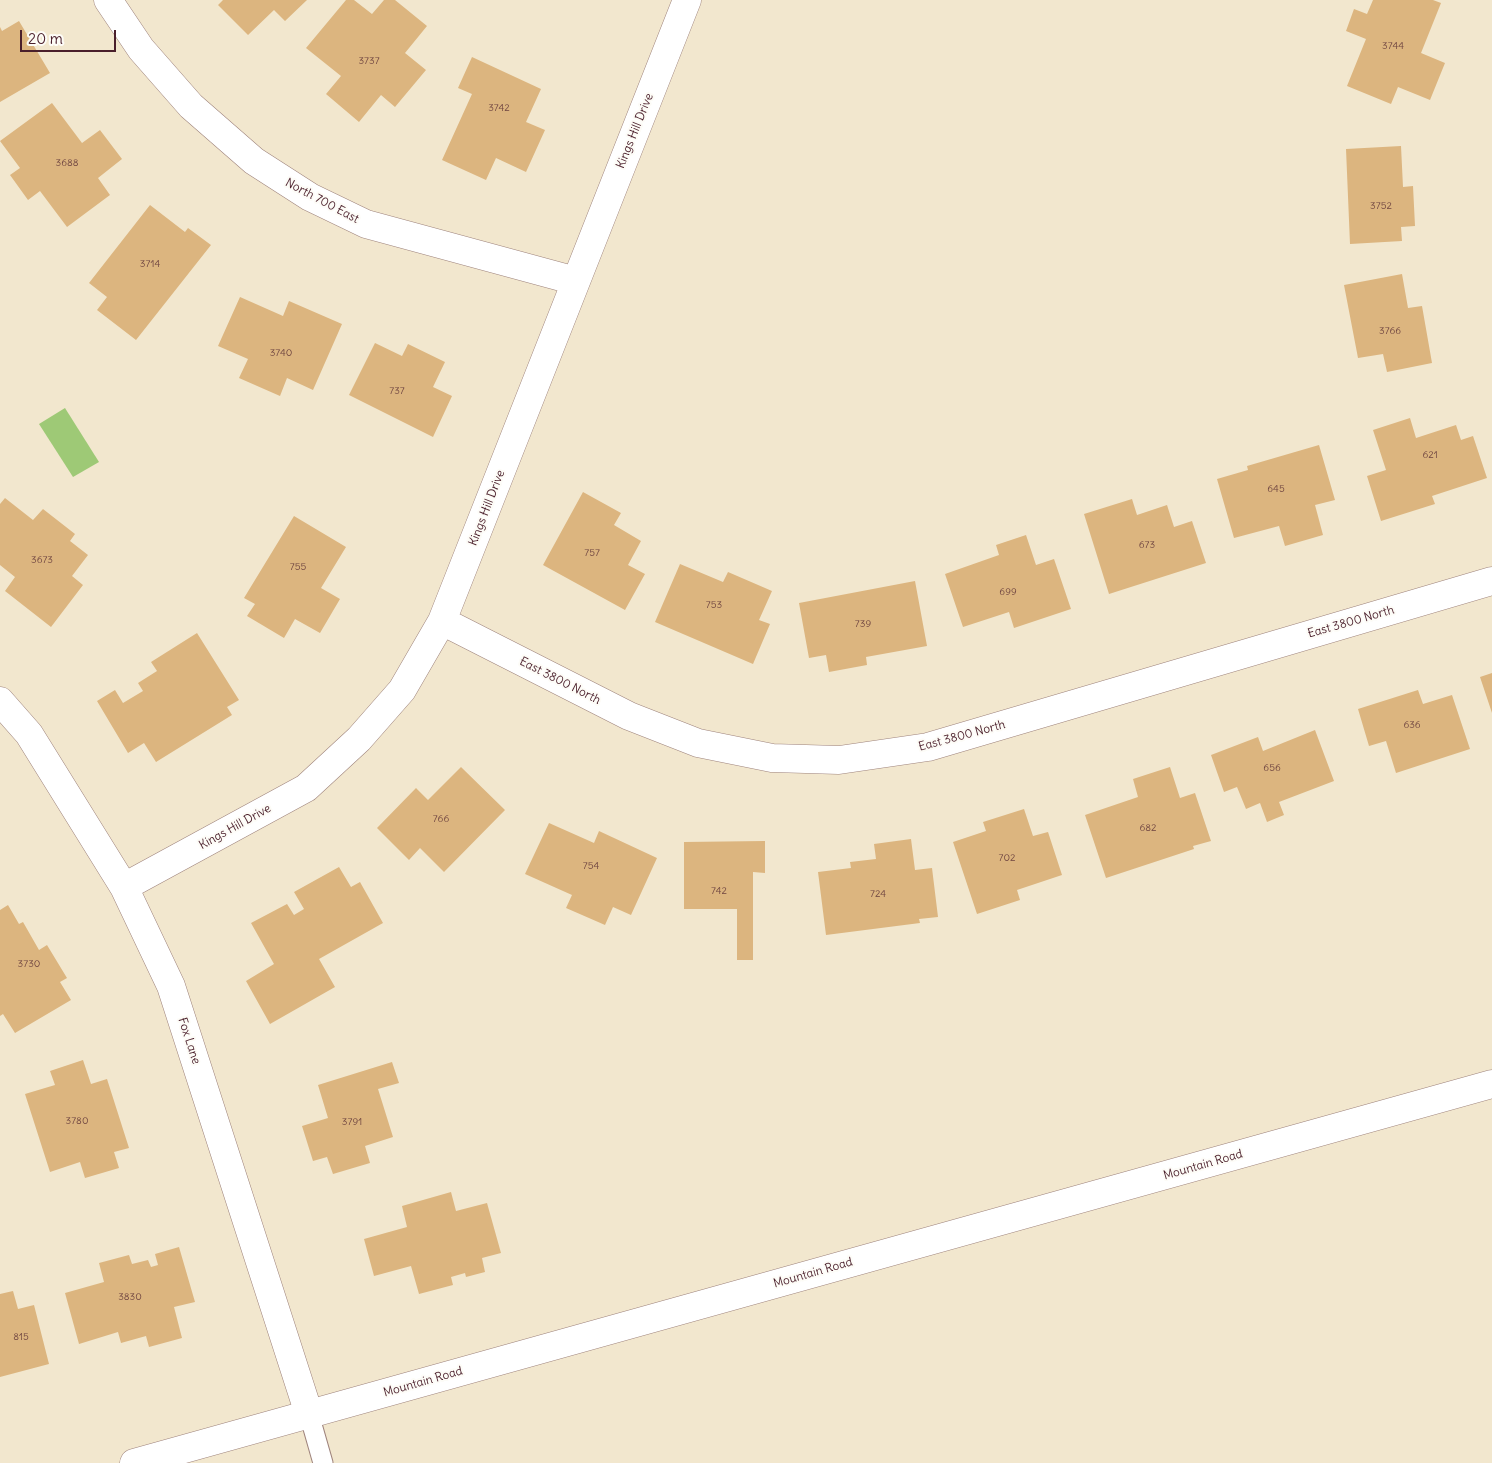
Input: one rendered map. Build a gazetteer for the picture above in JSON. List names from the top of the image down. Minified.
{"streets":{"street":["Kings Hill Drive","North 700 East","East 3800 North","Fox Lane","Mountain Road"]},"crossings":[["Kings Hill Drive","North 700 East"],["Kings Hill Drive","East 3800 North"],["Kings Hill Drive","Fox Lane"],["Fox Lane","Mountain Road"]],"house_numbers":["3744","3737","3742","3688","3752","3714","3766","3740","737","621","645","673","757","3673","755","699","753","739","636","656","766","682","702","754","742","724","3730","3780","3791","3830","815"],"scale_bar":"20 m"}
